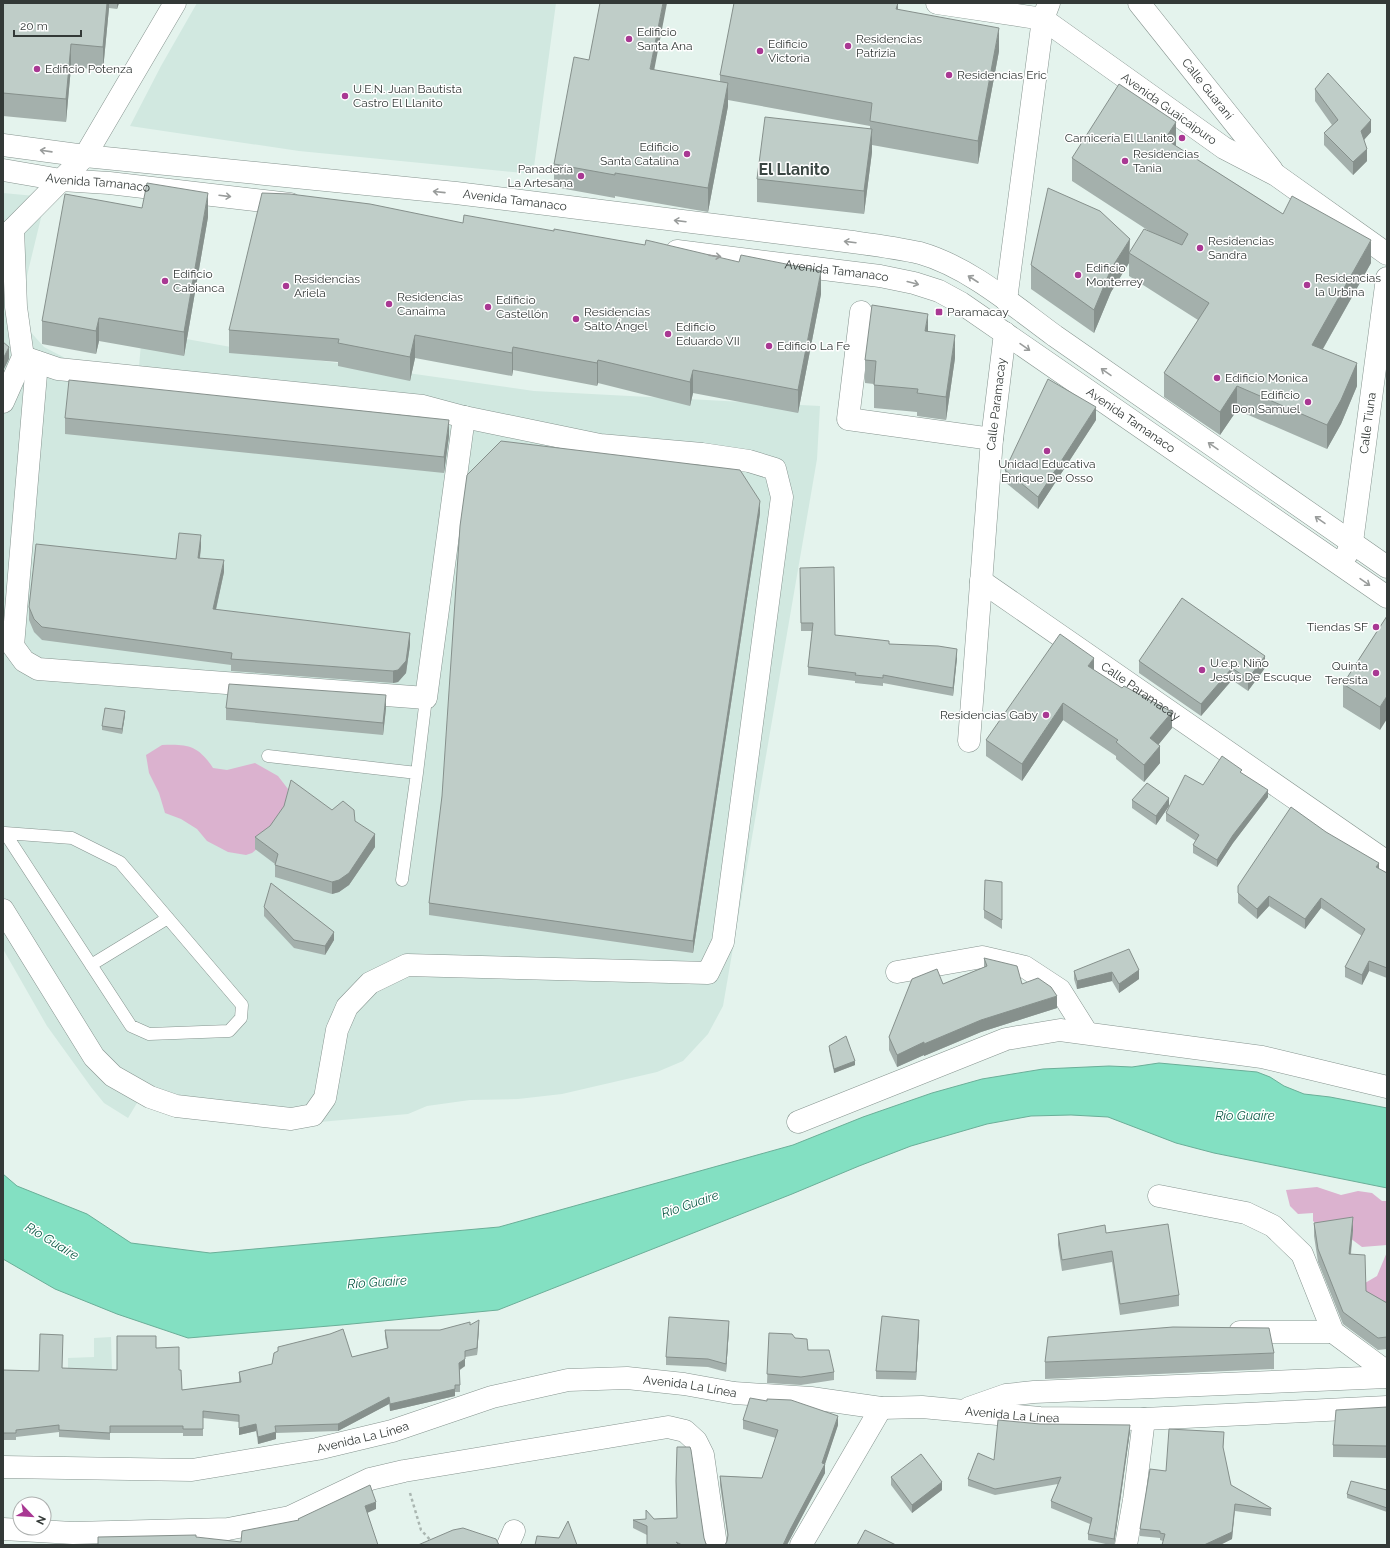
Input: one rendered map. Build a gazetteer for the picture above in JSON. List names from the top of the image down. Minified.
{"streets":{"street":["Calle Guaraní","Avenida Guaicaipuro","Avenida Tamanaco","Calle Paramacay","Calle Tiuna","Avenida La Línea"]},"crossings":[["Calle Guaraní","Avenida Guaicaipuro"],["Avenida Tamanaco","Calle Paramacay"],["Avenida Tamanaco","Calle Tiuna"]],"districts":["El Llanito"],"water":["Río Guaire"],"places":{"other":["Edificio Santa Ana","Residencias Patrizia","Edificio Victoria","Edificio Potenza","Residencias Eric","U.E.N. Juan Bautista Castro El Llanito","Carnicería El Llanito","Edificio Santa Catalina","Residencias Tania","Panadería La Artesana","Residencias Sandra","Edificio Monterrey","Edificio Cabianca","Residencias la Urbina","Residencias Ariela","Residencias Canaima","Edificio Castellón","Residencias Salto Ángel","Edificio Eduardo VII","Edificio La Fe","Edificio Monica","Edificio Don Samuel","Unidad Educativa Enrique De Osso","Tiendas SF","U.e.p. Niño Jesús De Escuque","Quinta Teresita","Residencias Gaby"],"transit":["Paramacay"]},"scale_bar":"20 m","north":"bottom right"}
